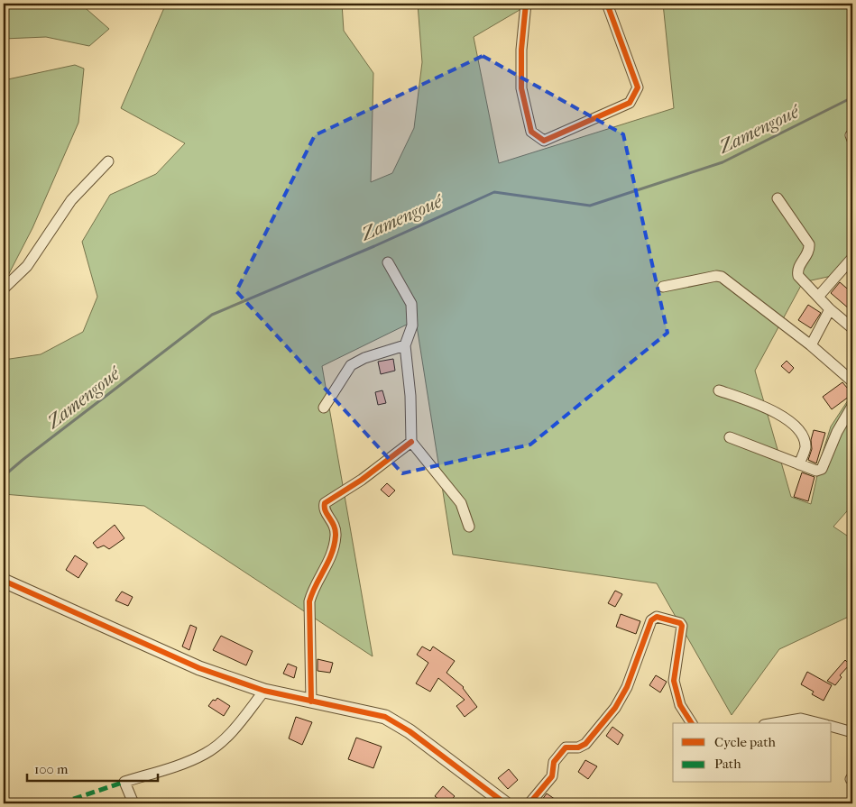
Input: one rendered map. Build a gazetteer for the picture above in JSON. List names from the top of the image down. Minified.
{"water":["Zamengoué"],"legend":["Cycle path","Path"],"scale_bar":"100 m"}
